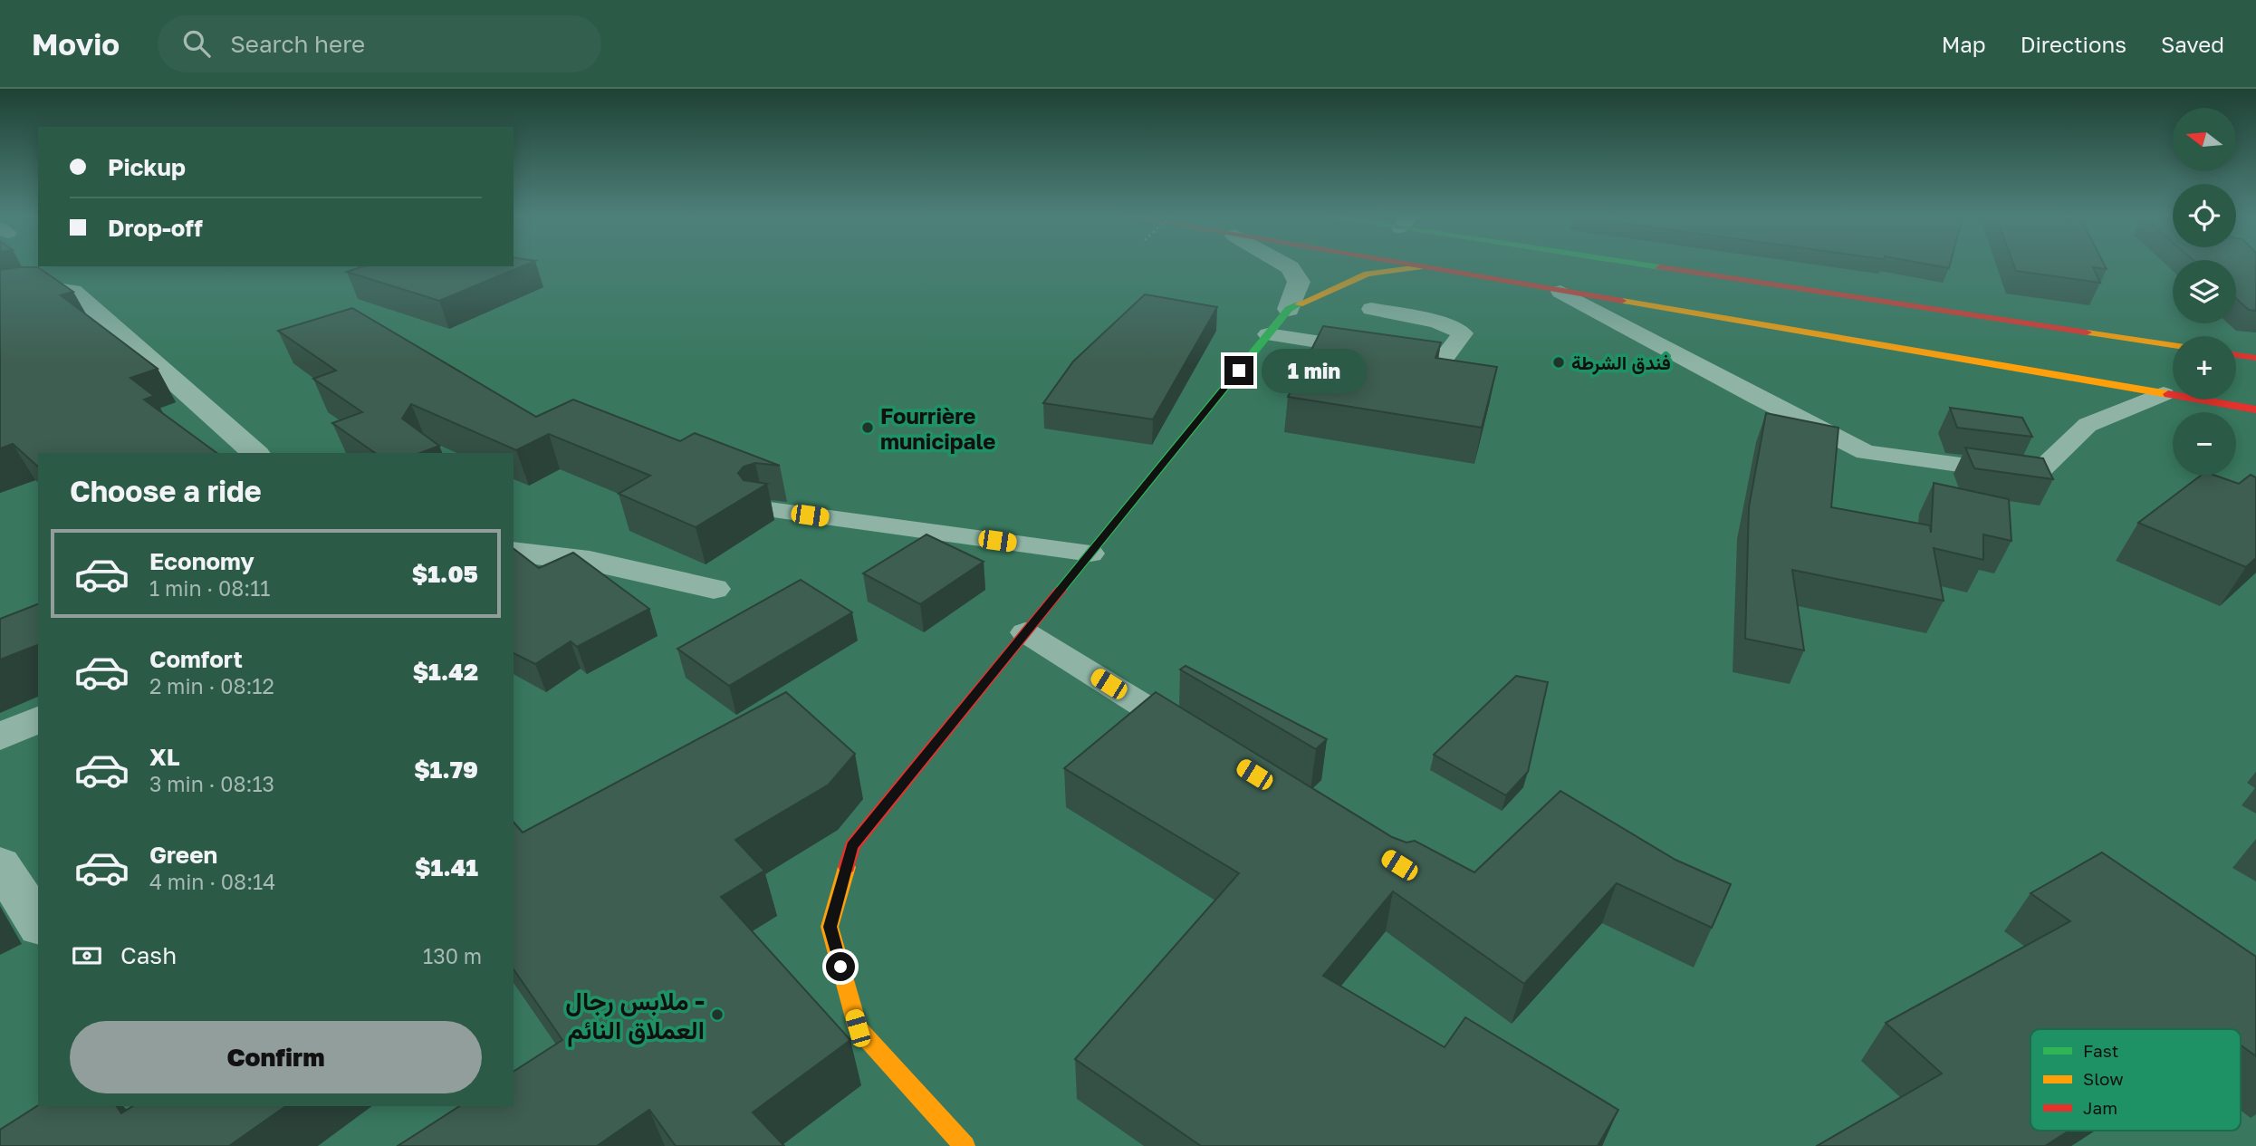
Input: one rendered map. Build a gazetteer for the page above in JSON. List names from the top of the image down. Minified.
{"places":["فندق الشرطة","Fourrière municipale","ملابس رجال - العملاق النائم"],"legend":["Fast","Slow","Jam"],"north":"left","page":{"header":"Movio","search":"Search here","nav":["Map","Directions","Saved"],"map_buttons":["+","−"],"banner":["Pickup","Drop-off"],"bubble":"1 min","heading":"Choose a ride","list":[{"name":"Economy","note":"1 min · 08:11","value":"$1.05"},{"name":"Comfort","note":"2 min · 08:12","value":"$1.42"},{"name":"XL","note":"3 min · 08:13","value":"$1.79"},{"name":"Green","note":"4 min · 08:14","value":"$1.41"}],"pay":["Cash","130 m"],"buttons":"Confirm"}}
